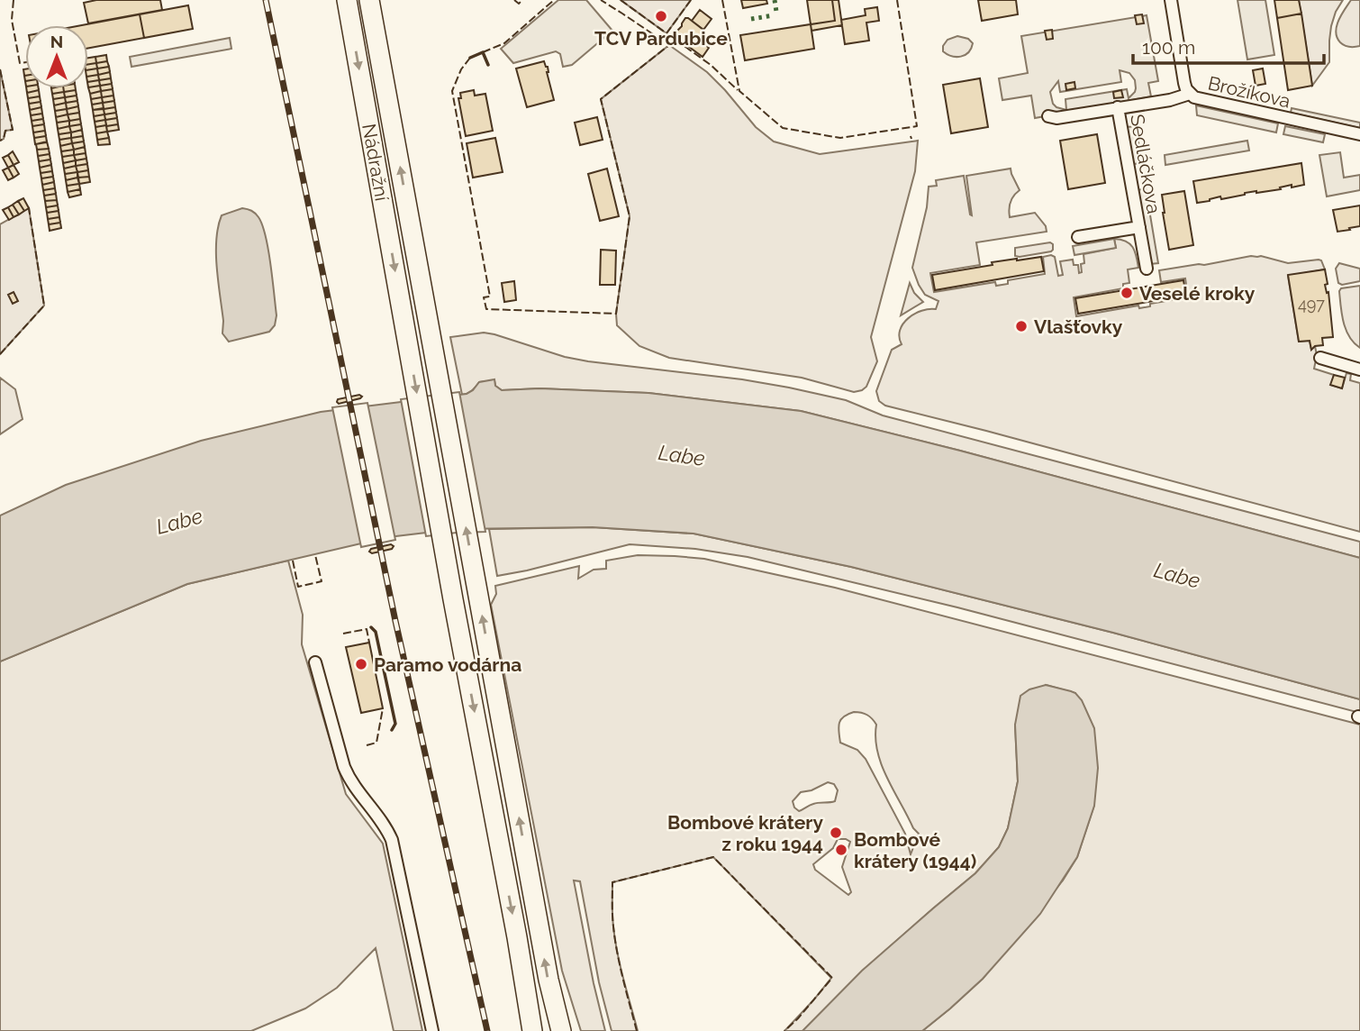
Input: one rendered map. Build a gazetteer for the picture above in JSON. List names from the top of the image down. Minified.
{"streets":{"main road":["Nádražní"],"street":["Brožíkova","Sedláčkova"]},"crossings":[["Brožíkova","Sedláčkova"]],"water":["Labe"],"places":["TCV Pardubice","Veselé kroky","Vlašťovky","Paramo vodárna","Bombové krátery z roku 1944","Bombové krátery (1944)"],"house_numbers":["497"],"scale_bar":"100 m","north":"top"}
